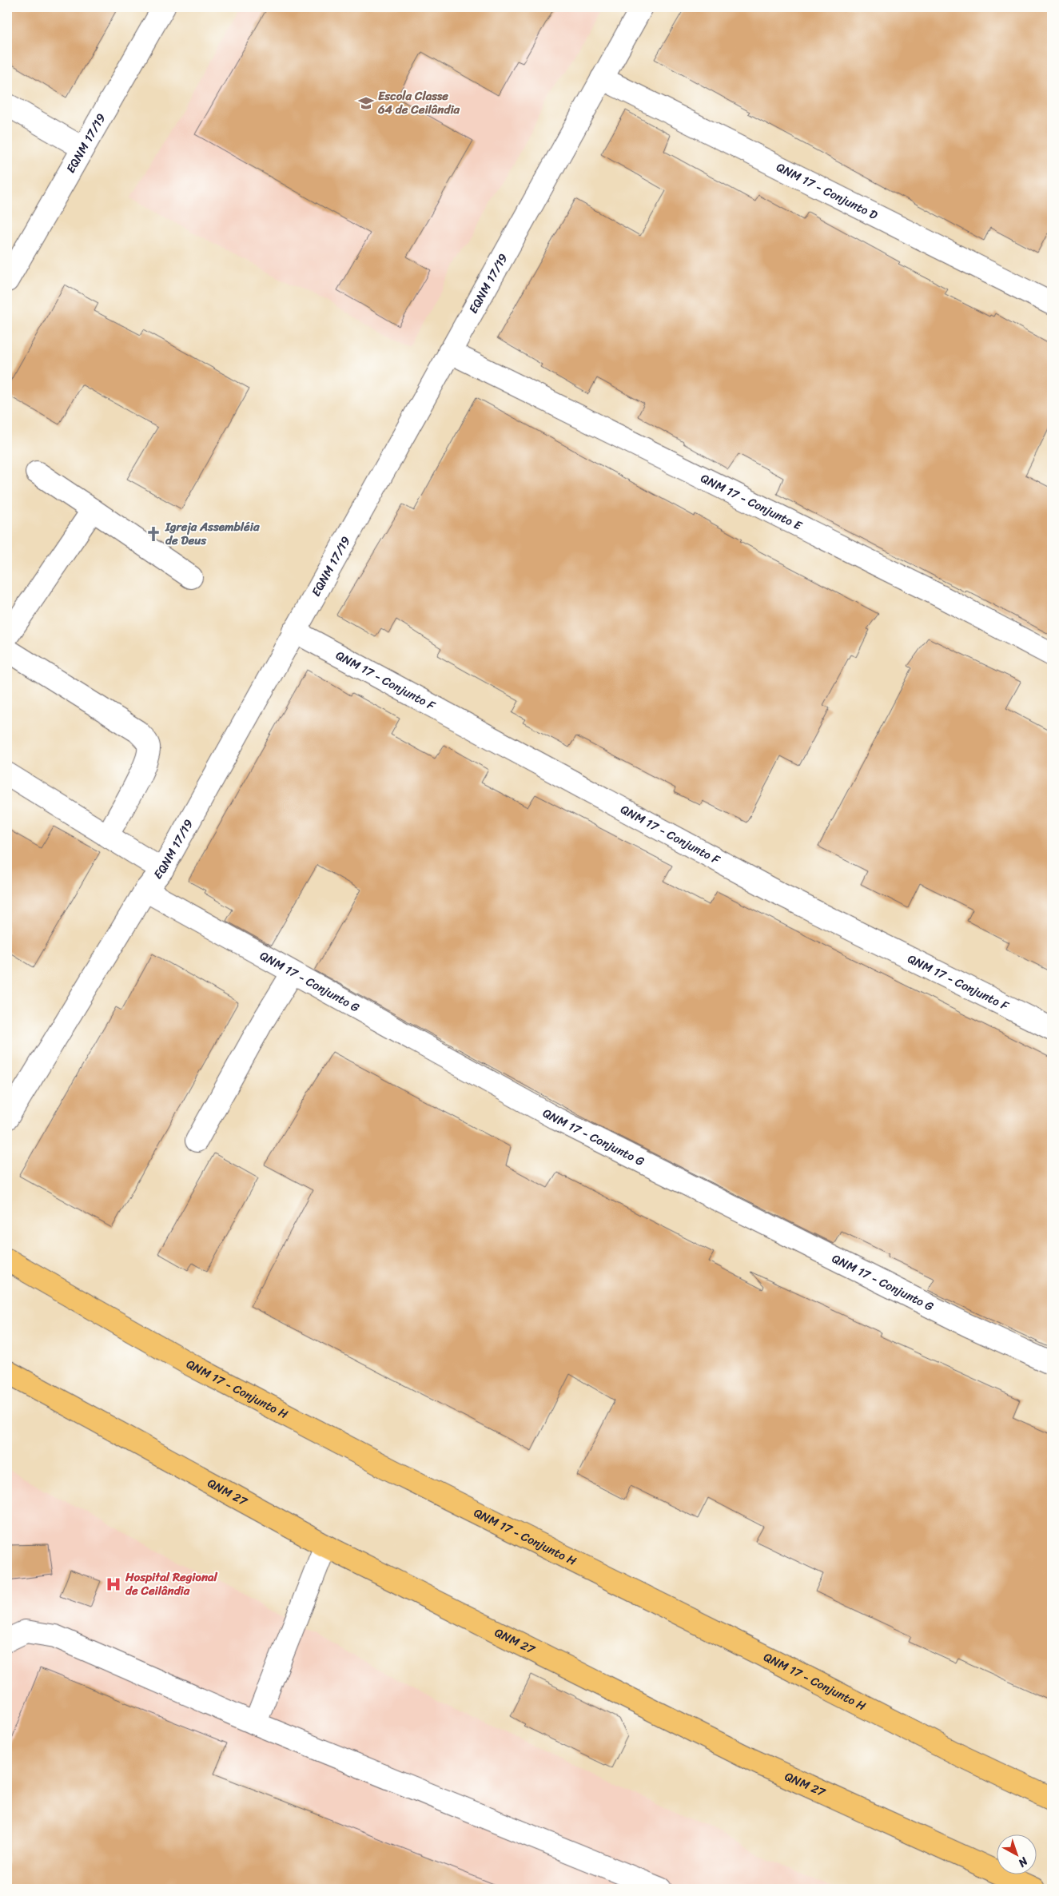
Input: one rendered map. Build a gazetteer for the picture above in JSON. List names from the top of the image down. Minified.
{"streets":{"main road":["QNM 17 - Conjunto H","QNM 27"],"street":["EQNM 17/19","QNM 17 - Conjunto D","QNM 17 - Conjunto E","QNM 17 - Conjunto F","QNM 17 - Conjunto G"]},"crossings":[["EQNM 17/19","QNM 17 - Conjunto D"],["EQNM 17/19","QNM 17 - Conjunto E"],["EQNM 17/19","QNM 17 - Conjunto F"],["EQNM 17/19","QNM 17 - Conjunto G"]],"places":{"school or university":["Escola Classe 64 de Ceilândia"],"church":["Igreja Assembléia de Deus"],"hospital":["Hospital Regional de Ceilândia"]},"north":"bottom right"}
